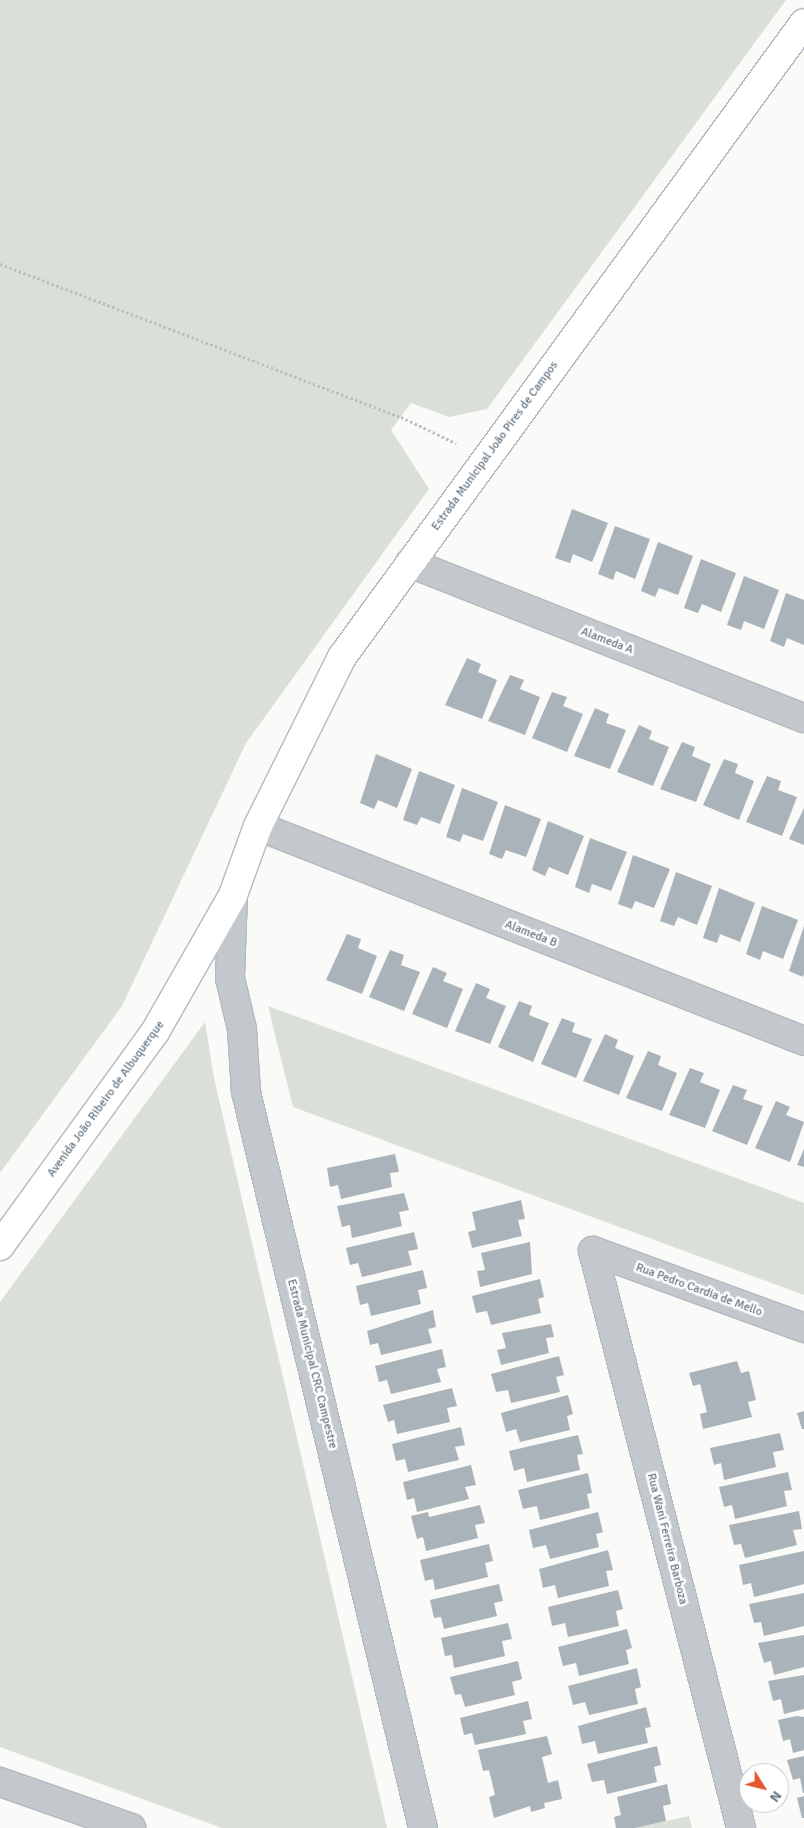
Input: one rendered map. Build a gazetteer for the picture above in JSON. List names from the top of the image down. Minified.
{"streets":{"street":["Estrada Municipal João Pires de Campos","Alameda A","Alameda B","Avenida João Ribeiro de Albuquerque","Rua Pedro Cardia de Mello","Estrada Municipal CRC Campestre","Rua Wani Ferreira Barboza"]},"crossings":[["Estrada Municipal João Pires de Campos","Alameda A"],["Estrada Municipal João Pires de Campos","Alameda B"],["Estrada Municipal João Pires de Campos","Avenida João Ribeiro de Albuquerque"],["Estrada Municipal João Pires de Campos","Estrada Municipal CRC Campestre"],["Avenida João Ribeiro de Albuquerque","Estrada Municipal CRC Campestre"],["Rua Pedro Cardia de Mello","Rua Wani Ferreira Barboza"]],"north":"bottom right"}
